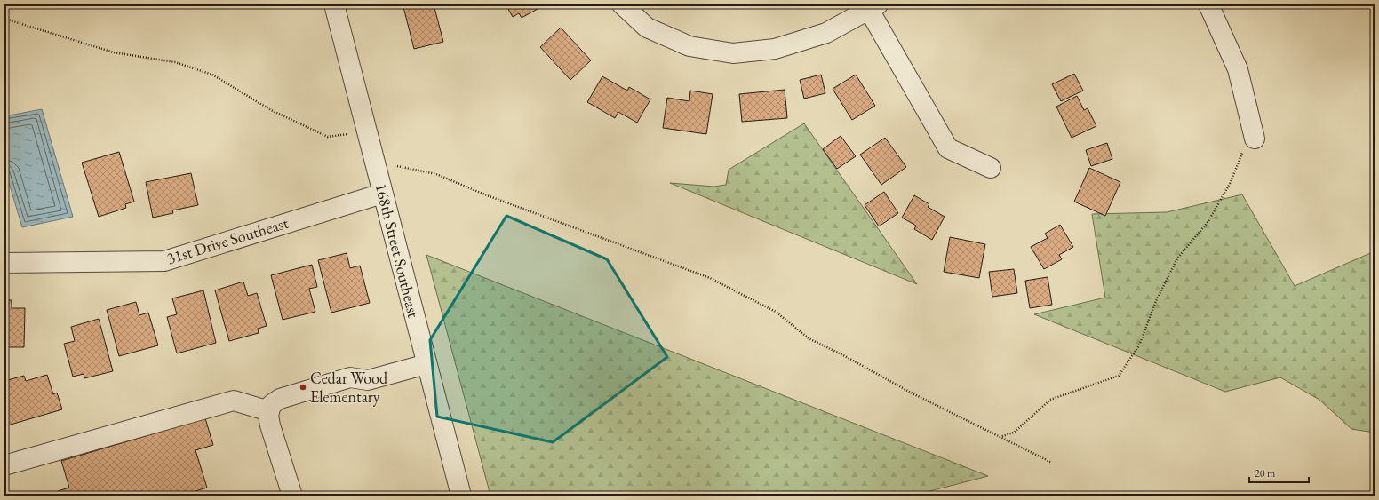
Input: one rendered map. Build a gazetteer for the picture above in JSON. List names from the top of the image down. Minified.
{"streets":{"street":["31st Drive Southeast","168th Street Southeast"]},"crossings":[["31st Drive Southeast","168th Street Southeast"]],"places":["Cedar Wood Elementary"],"scale_bar":"20 m"}
